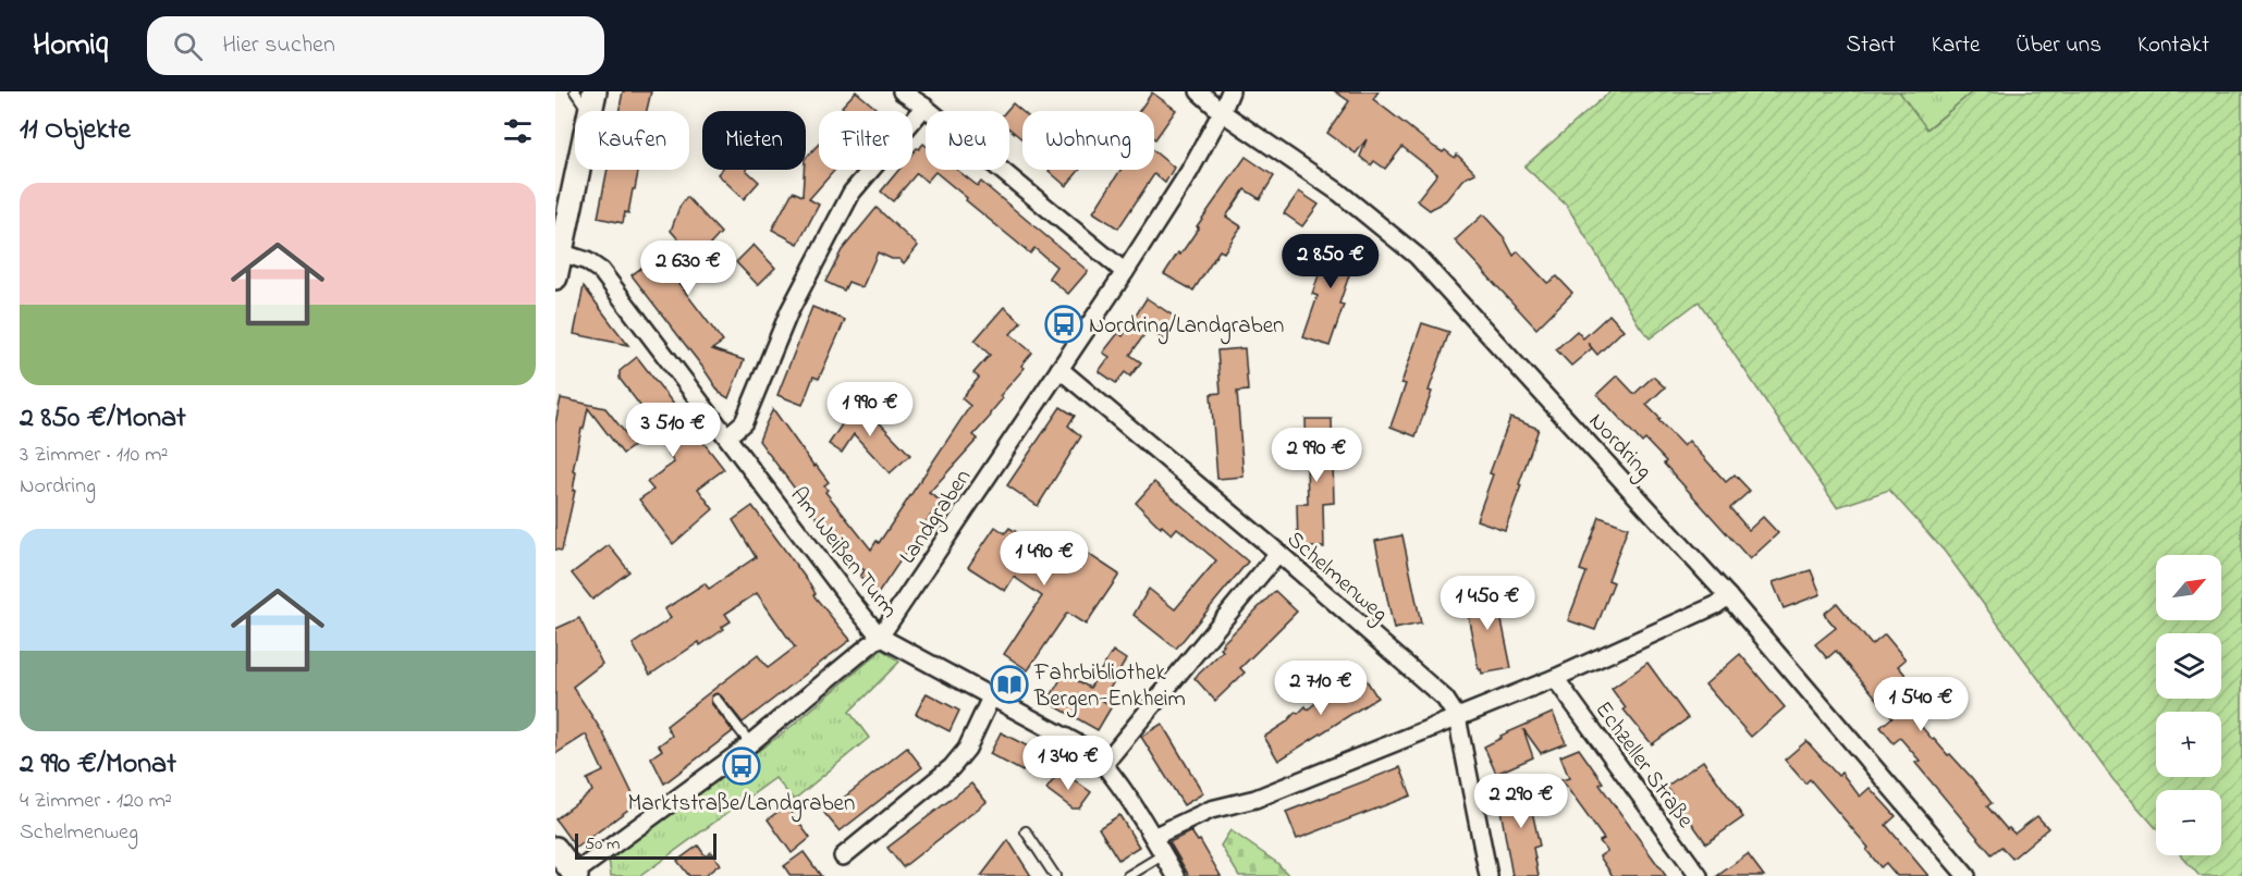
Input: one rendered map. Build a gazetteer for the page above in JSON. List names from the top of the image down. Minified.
{"streets":{"street":["Nordring","Landgraben","Am Weißen Turm","Schelmenweg","Echzeller Straße"]},"crossings":[["Nordring","Landgraben"],["Landgraben","Am Weißen Turm"],["Landgraben","Schelmenweg"]],"places":{"bus stop":["Nordring/Landgraben","Marktstraße/Landgraben"],"library":["Fahrbibliothek Bergen-Enkheim"]},"scale_bar":"50 m","north":"top right","page":{"header":"Homiq","search":"Hier suchen","nav":["Start","Karte","Über uns","Kontakt"],"heading":"11 Objekte","chip":["Kaufen","Mieten","Filter","Neu","Wohnung"],"list":[{"name":"2 850 €/Monat","note":"3 Zimmer · 110 m² · Nordring"},{"name":"2 990 €/Monat","note":"4 Zimmer · 120 m² · Schelmenweg"}],"price":["2 850 €","2 630 €","1 990 €","3 510 €","2 990 €","1 490 €","1 450 €","2 710 €","1 540 €","1 340 €","2 290 €"],"map_buttons":["+","−"],"scale":"50 m"}}
